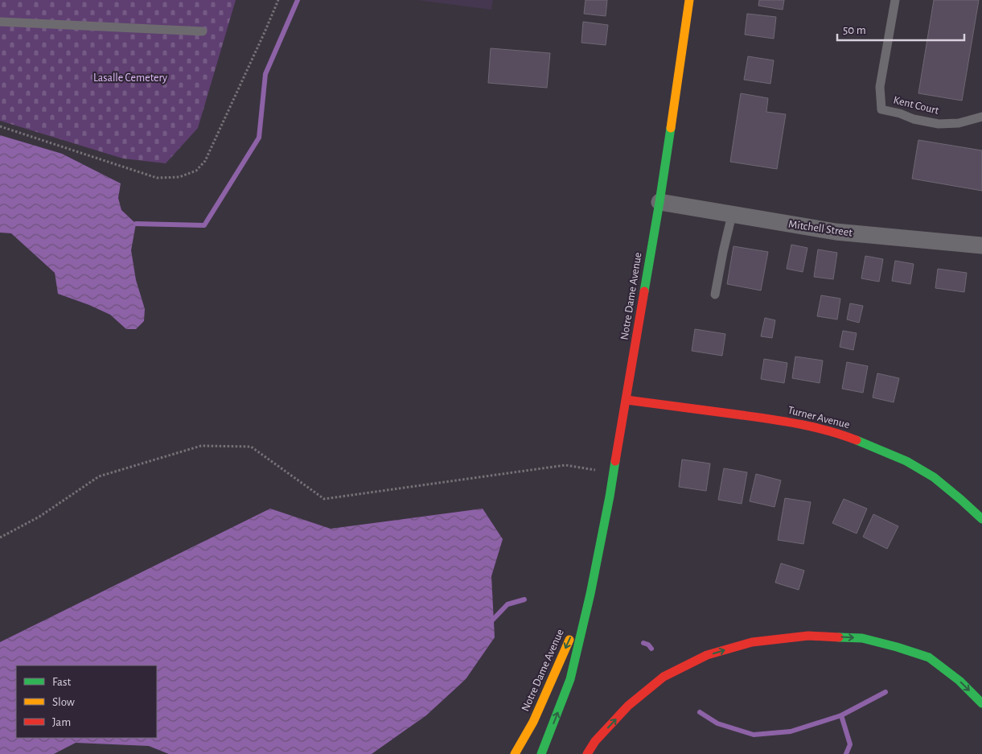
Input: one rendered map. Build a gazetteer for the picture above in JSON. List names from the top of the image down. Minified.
{"streets":{"main road":["Notre Dame Avenue","Turner Avenue"],"street":["Mitchell Street"],"lane":["Kent Court"]},"crossings":[["Mitchell Street","Notre Dame Avenue"],["Notre Dame Avenue","Turner Avenue"]],"parks":["Lasalle Cemetery"],"legend":["Fast","Slow","Jam"],"scale_bar":"50 m"}
